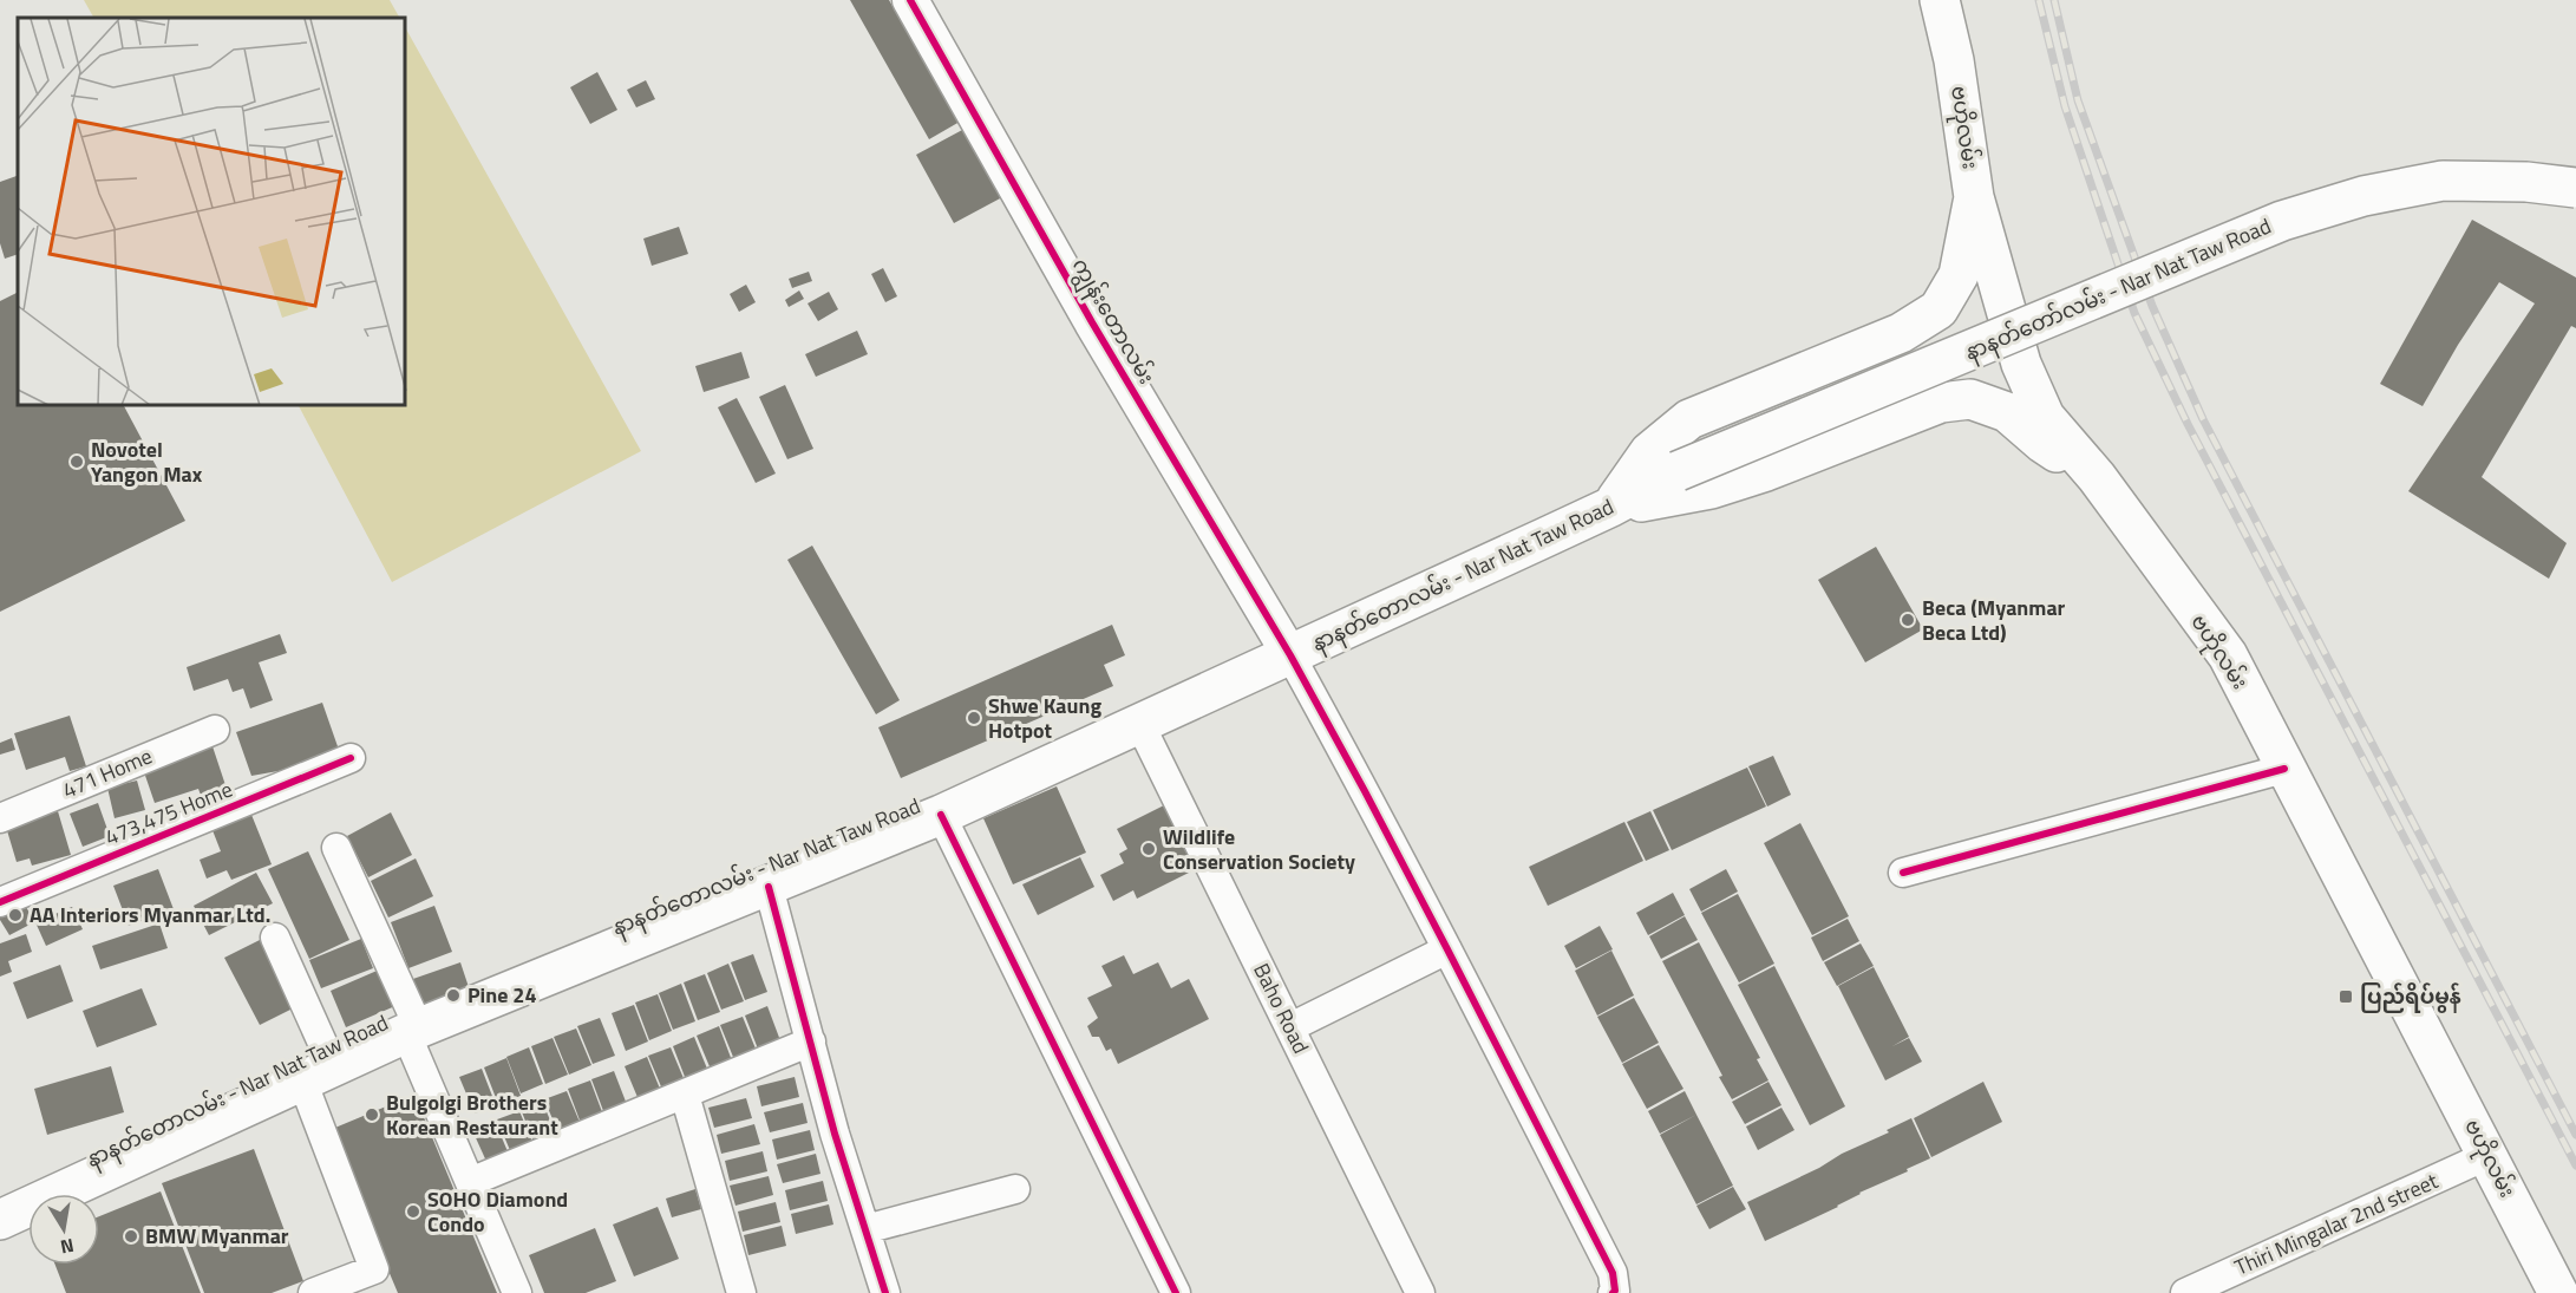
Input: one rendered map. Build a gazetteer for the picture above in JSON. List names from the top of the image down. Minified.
{"streets":{"main road":["ဗဟိုလမ်း","နာနတ်တော်လမ်း - Nar Nat Taw Road","နာနတ်တောလမ်း - Nar Nat Taw Road"],"street":["ကျွန်းတောလမ်း","471 Home","473,475 Home","Baho Road","Thiri Mingalar 2nd street"]},"crossings":[["ဗဟိုလမ်း","Thiri Mingalar 2nd street"],["နာနတ်တော်လမ်း - Nar Nat Taw Road","နာနတ်တောလမ်း - Nar Nat Taw Road"],["ကျွန်းတောလမ်း","နာနတ်တောလမ်း - Nar Nat Taw Road"],["နာနတ်တောလမ်း - Nar Nat Taw Road","Baho Road"]],"places":{"other":["Novotel Yangon Max","Beca (Myanmar Beca Ltd)","Shwe Kaung Hotpot","Wildlife Conservation Society","AA Interiors Myanmar Ltd.","Pine 24","Bulgolgi Brothers Korean Restaurant","SOHO Diamond Condo","BMW Myanmar"],"transit":["ပြည်ရိပ်မွန်"]},"north":"bottom"}
